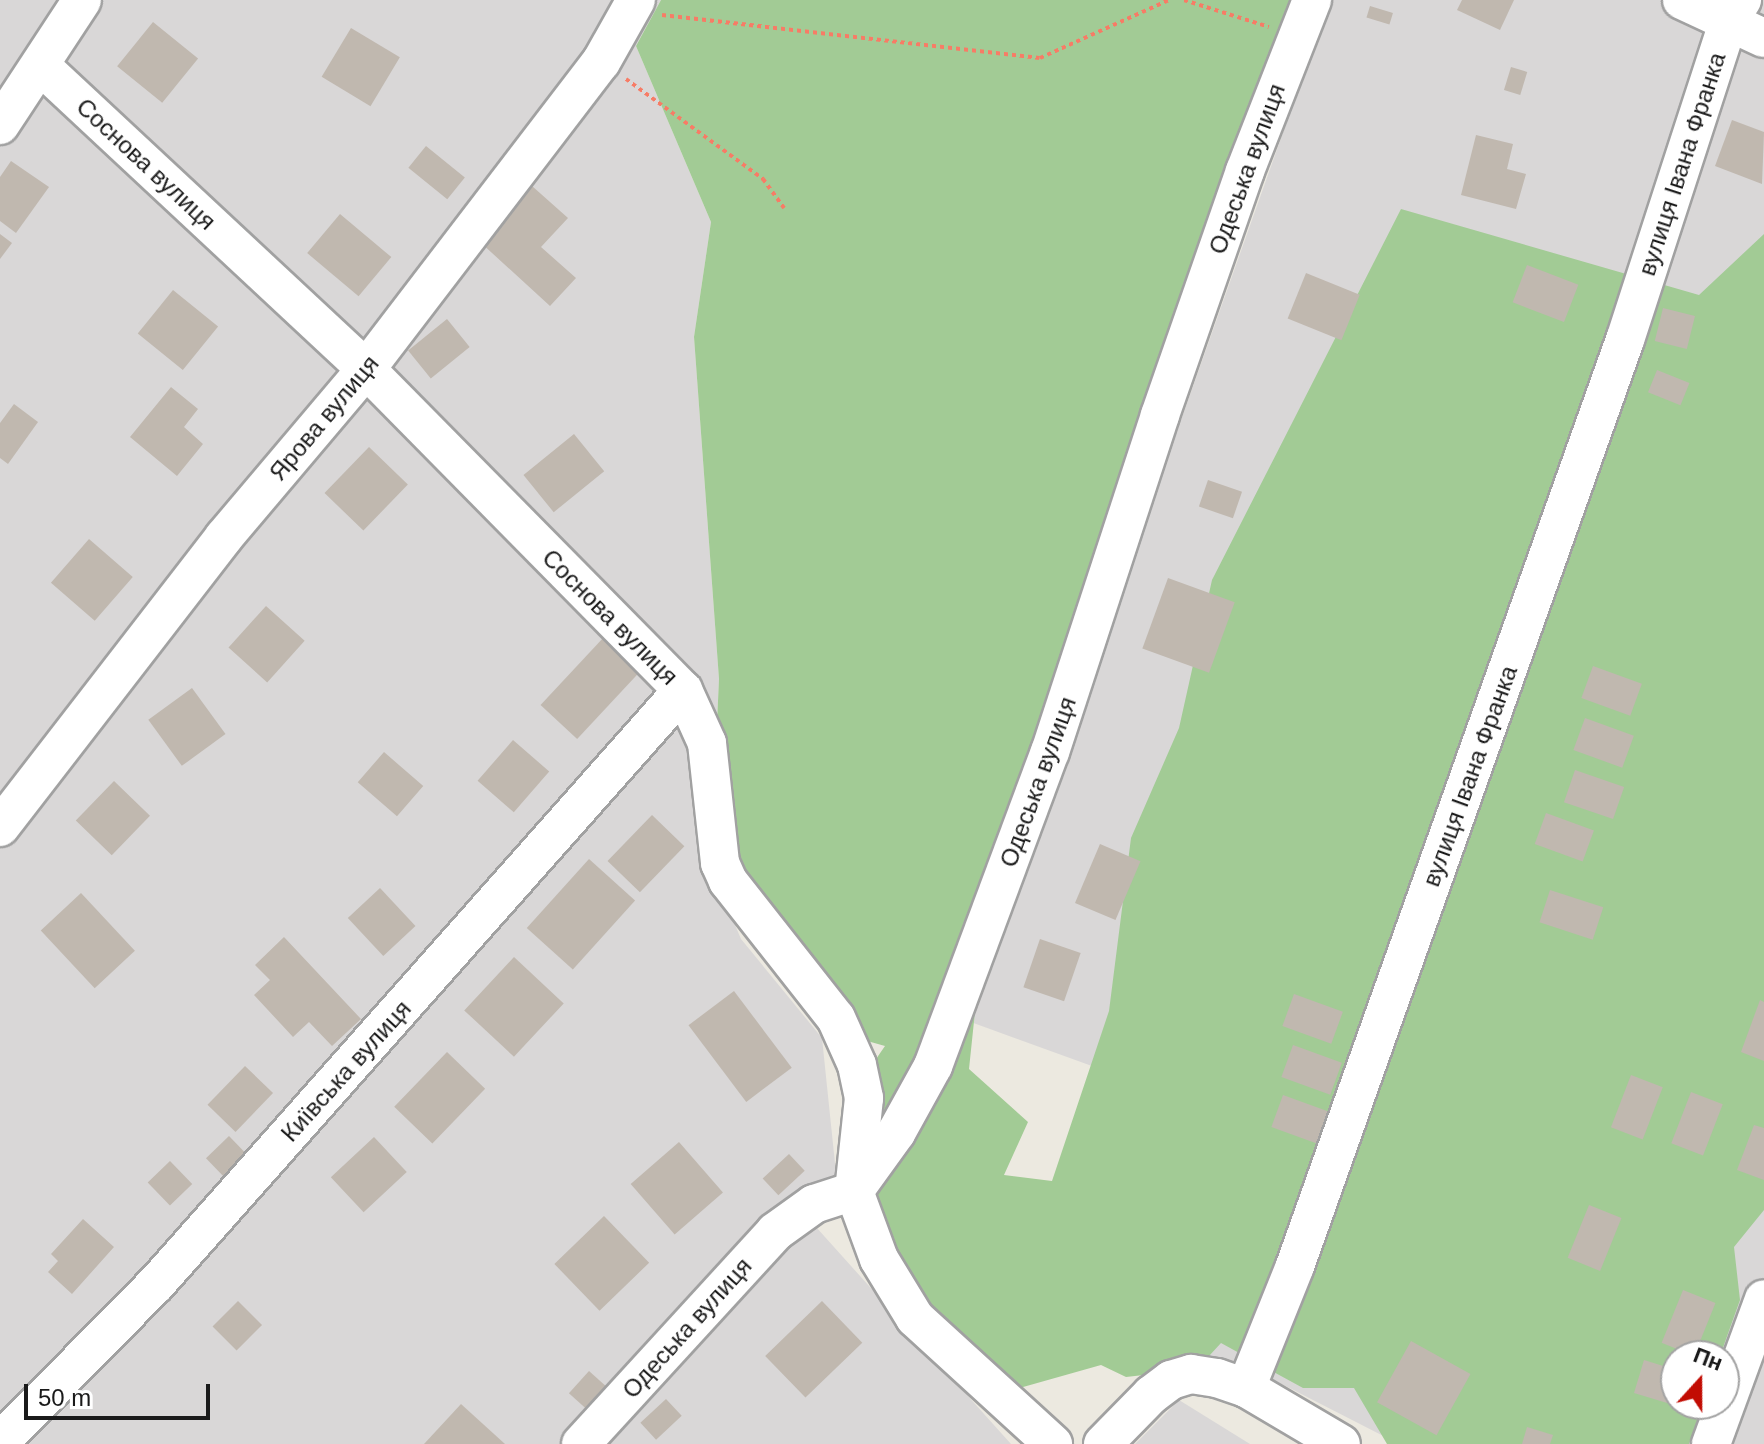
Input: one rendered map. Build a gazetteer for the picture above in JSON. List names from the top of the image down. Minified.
{"streets":{"street":["Соснова вулиця","вулиця Івана Франка","Одеська вулиця","Ярова вулиця","Київська вулиця"]},"crossings":[["Соснова вулиця","Одеська вулиця"],["Соснова вулиця","Ярова вулиця"],["Соснова вулиця","Київська вулиця"]],"scale_bar":"50 m","north":"top"}
